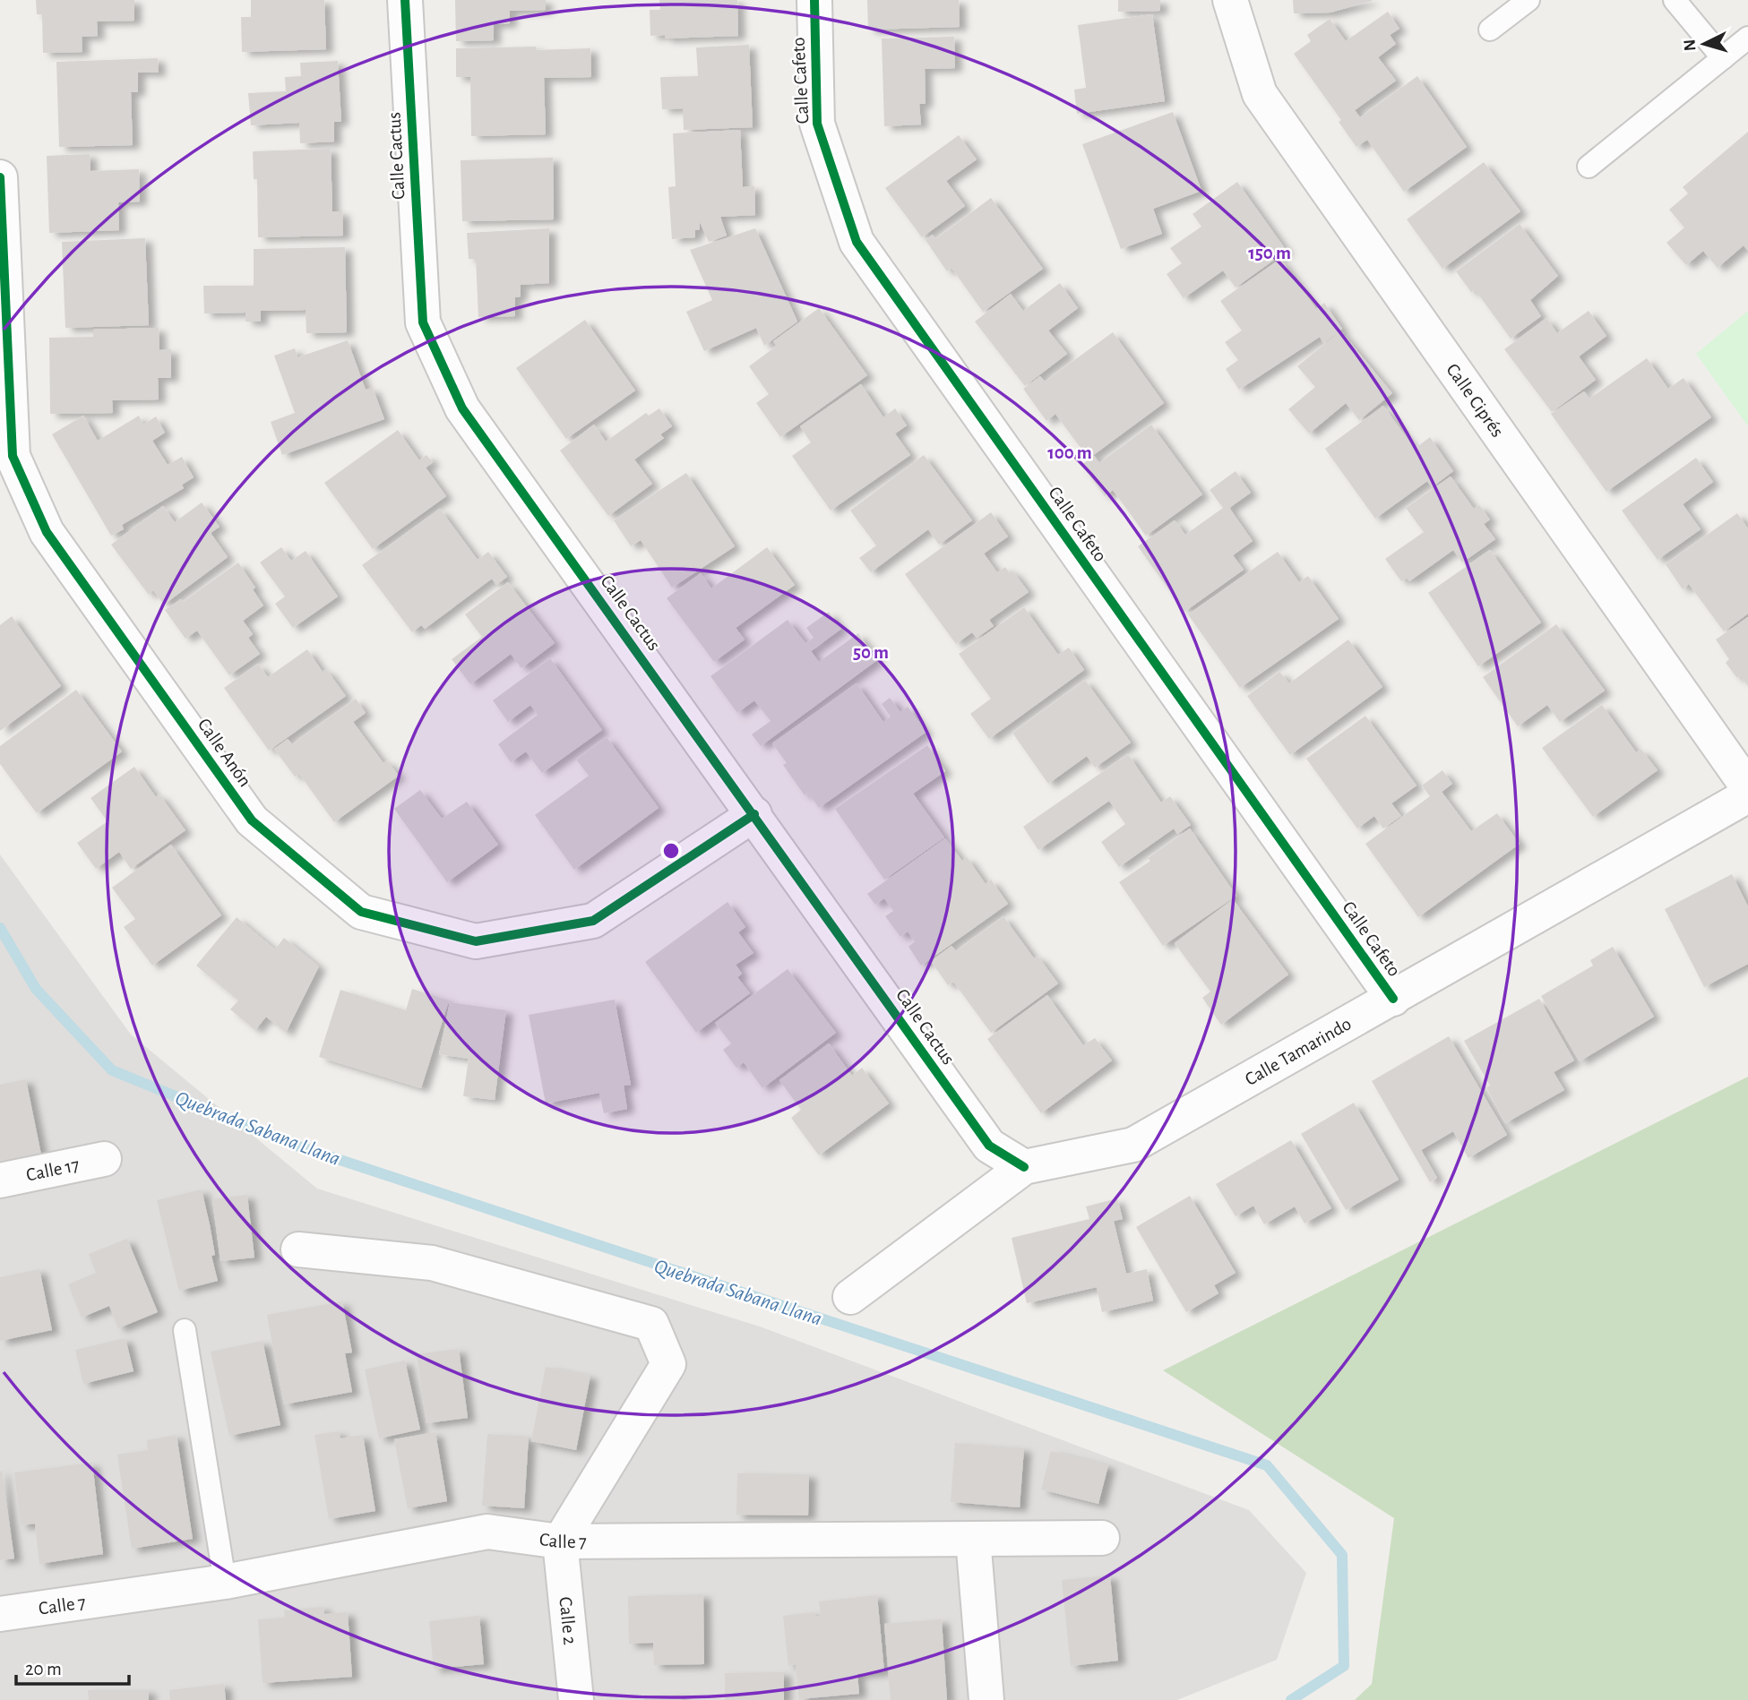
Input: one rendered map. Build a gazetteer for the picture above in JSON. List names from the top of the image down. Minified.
{"streets":{"street":["Calle Cafeto","Calle Cactus","Calle Ciprés","Calle Anón","Calle Tamarindo","Calle 17","Calle 7","Calle 2"]},"crossings":[["Calle Cafeto","Calle Tamarindo"],["Calle Cactus","Calle Anón"],["Calle Cactus","Calle Tamarindo"],["Calle 7","Calle 2"]],"water":["Quebrada Sabana Llana"],"scale_bar":"20 m","north":"left","rings":["150 m","100 m","50 m"]}
